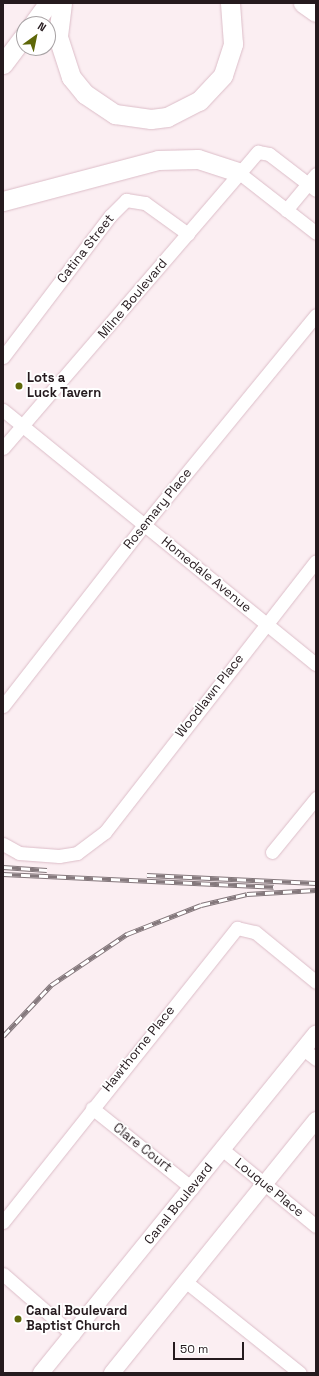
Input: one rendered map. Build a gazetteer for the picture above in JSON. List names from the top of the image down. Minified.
{"streets":{"main road":["Canal Boulevard"],"street":["Catina Street","Milne Boulevard","Rosemary Place","Homedale Avenue","Woodlawn Place","Hawthorne Place","Clare Court","Louque Place"]},"crossings":[["Catina Street","Milne Boulevard"],["Milne Boulevard","Homedale Avenue"],["Rosemary Place","Homedale Avenue"],["Homedale Avenue","Woodlawn Place"],["Hawthorne Place","Clare Court"],["Clare Court","Canal Boulevard"],["Louque Place","Canal Boulevard"]],"places":["Lots a Luck Tavern","Canal Boulevard Baptist Church"],"scale_bar":"50 m","north":"top right"}
